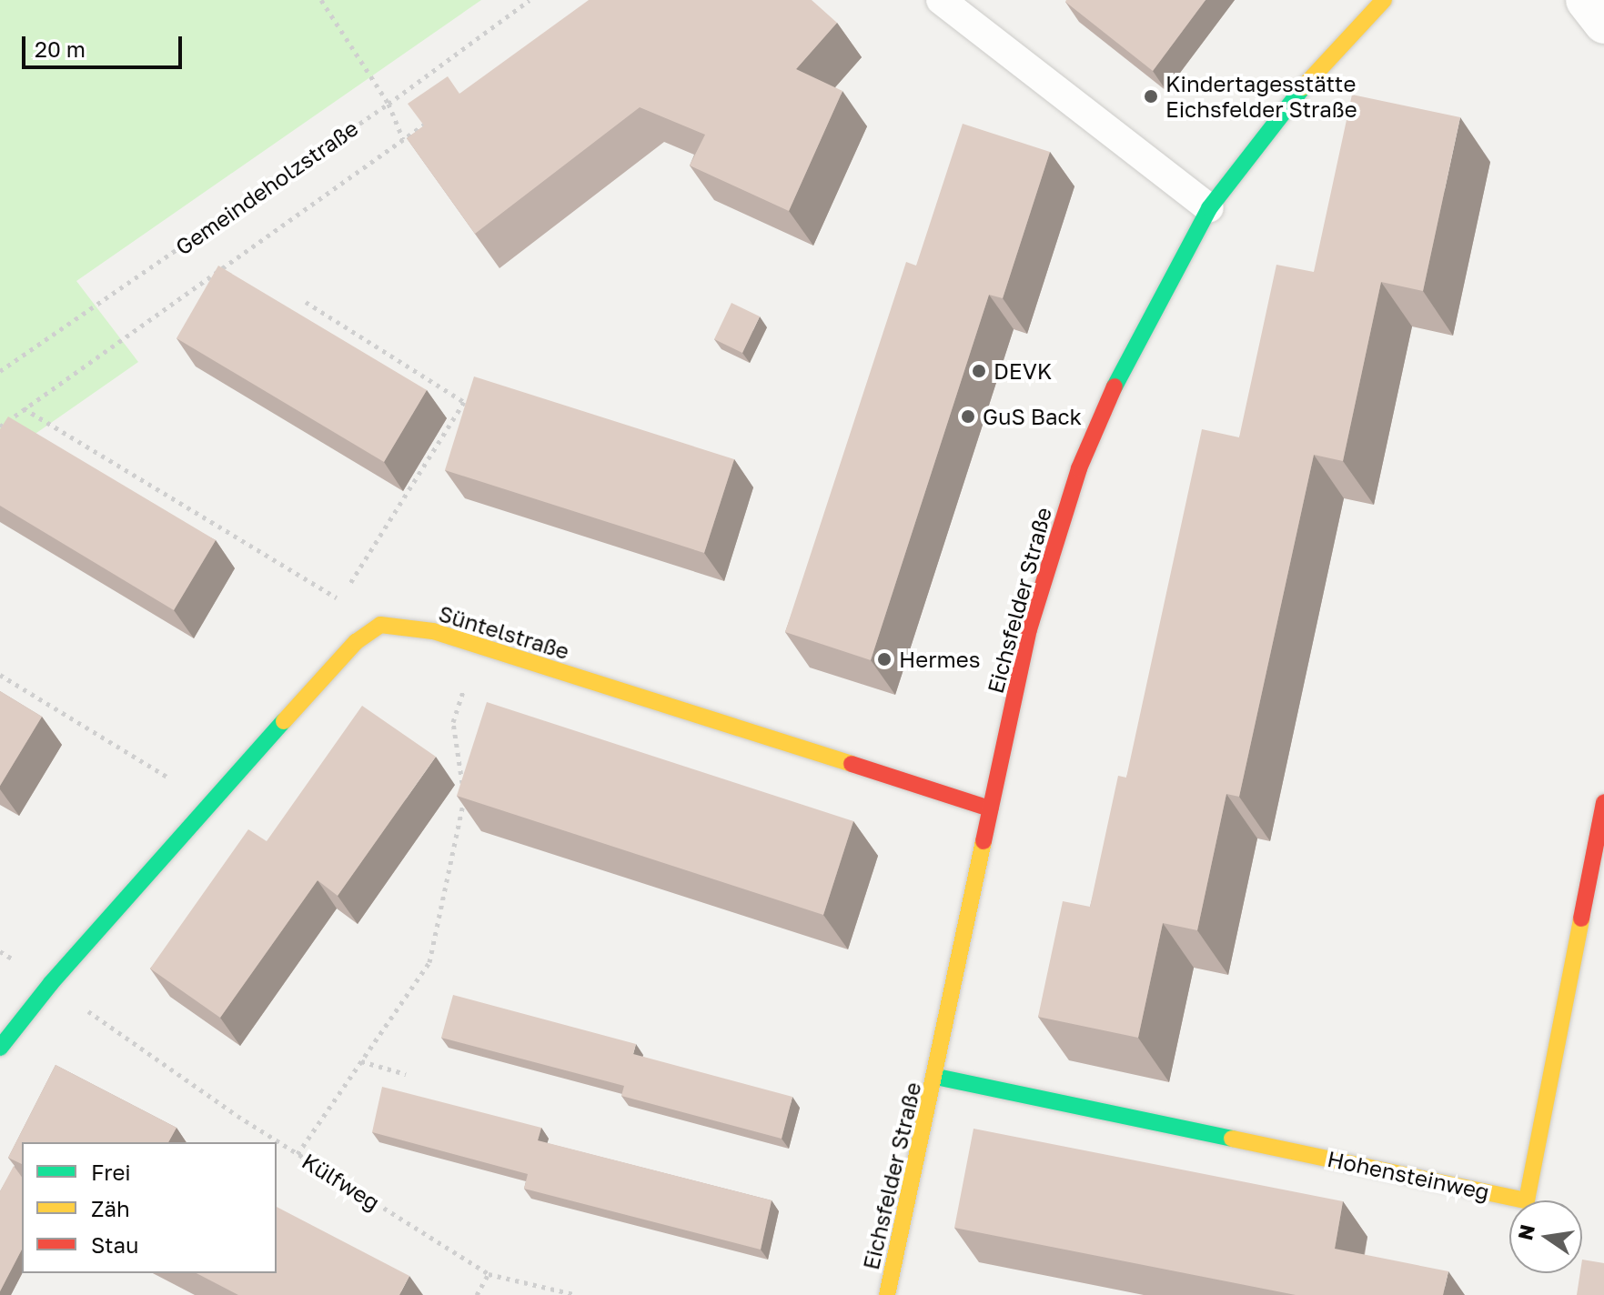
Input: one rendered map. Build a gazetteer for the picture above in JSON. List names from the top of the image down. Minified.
{"streets":{"street":["Eichsfelder Straße","Süntelstraße","Hohensteinweg"],"path":["Gemeindeholzstraße","Külfweg"]},"crossings":[["Eichsfelder Straße","Süntelstraße"],["Eichsfelder Straße","Hohensteinweg"],["Süntelstraße","Külfweg"]],"places":["Kindertagesstätte Eichsfelder Straße","DEVK","GuS Back","Hermes"],"legend":["Frei","Zäh","Stau"],"scale_bar":"20 m","north":"left"}
